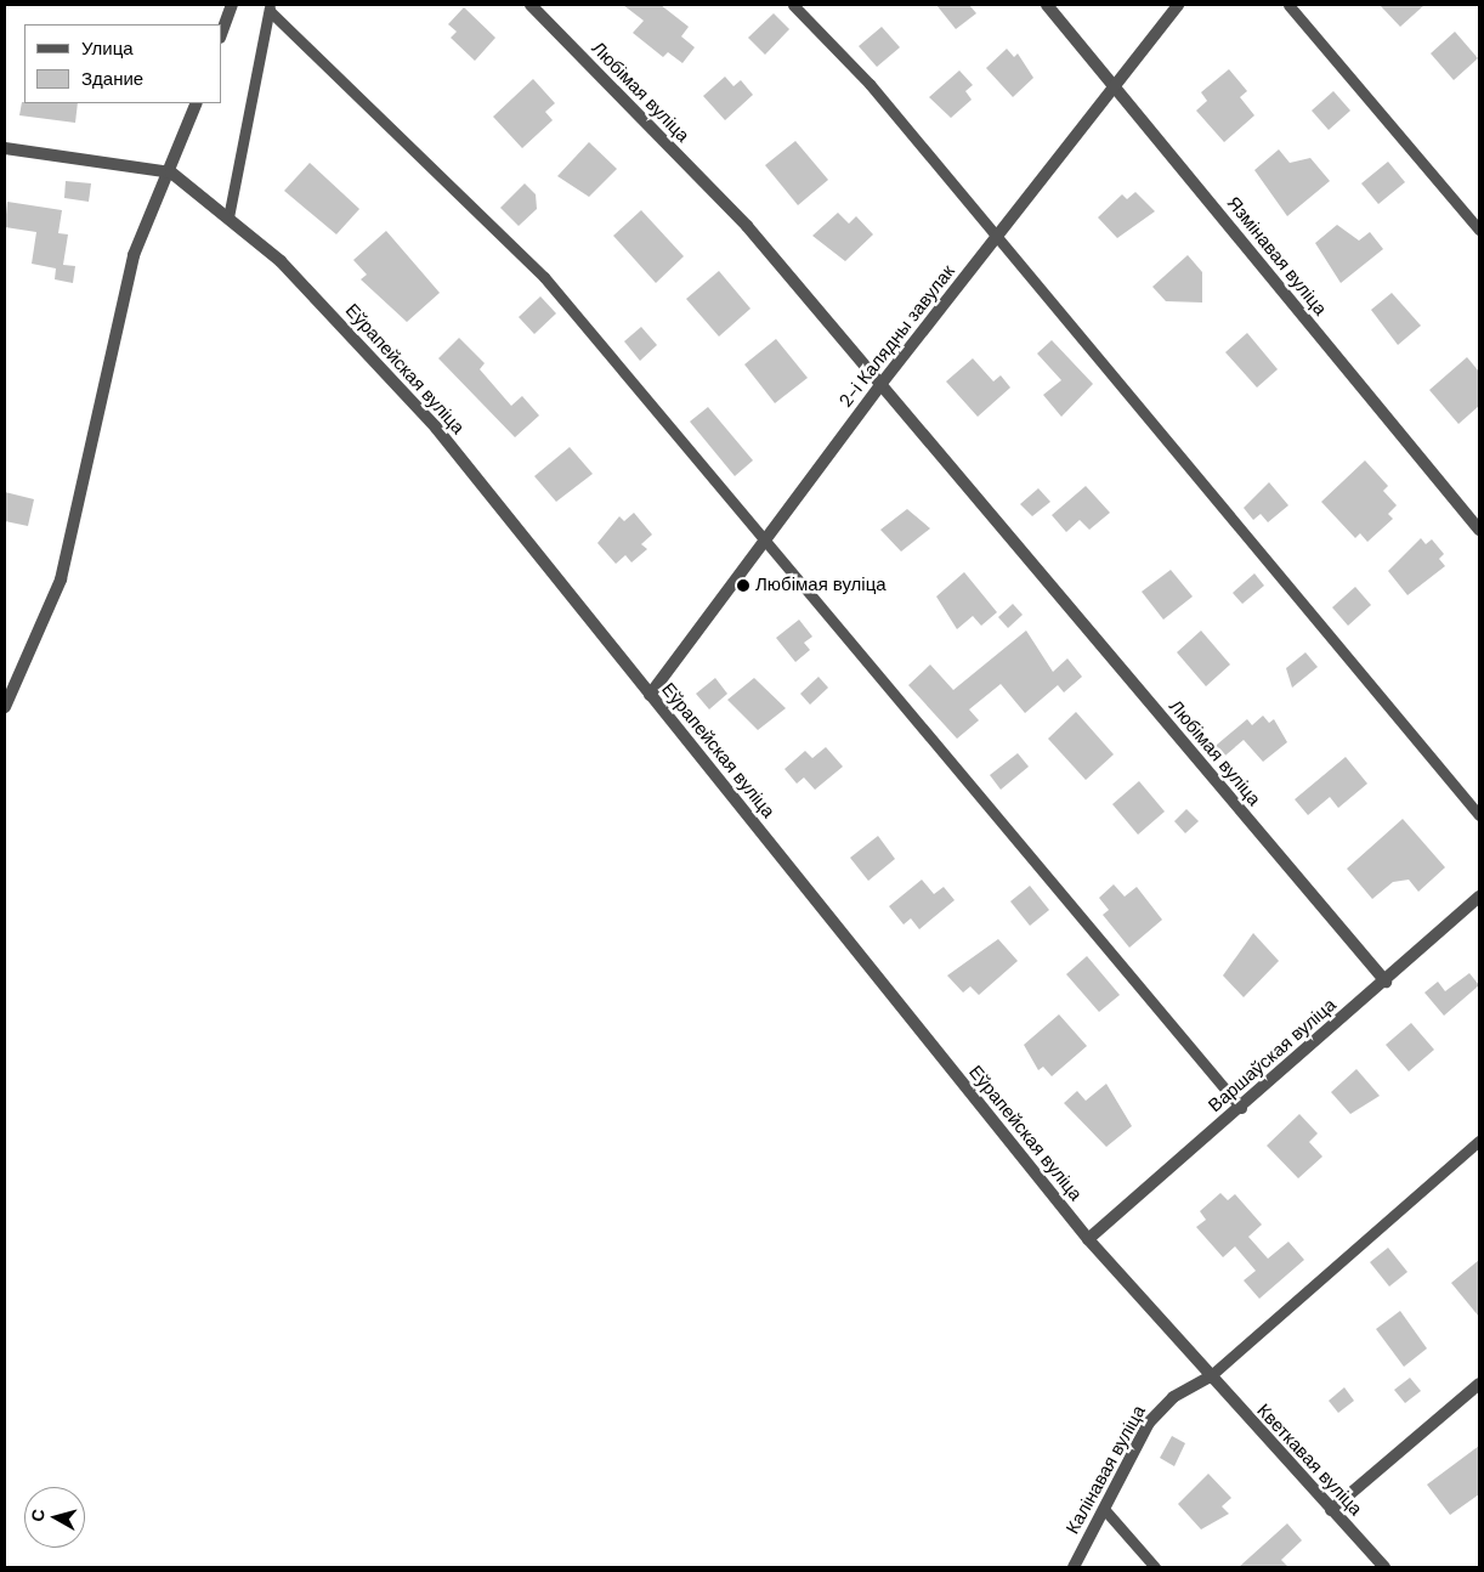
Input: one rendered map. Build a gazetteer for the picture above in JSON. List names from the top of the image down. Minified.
{"streets":{"street":["Любімая вуліца","Язмінавая вуліца","2-і Калядны завулак","Еўрапейская вуліца","Варшаўская вуліца","Кветкавая вуліца","Калінавая вуліца"]},"crossings":[["Любімая вуліца","2-і Калядны завулак"],["Любімая вуліца","Варшаўская вуліца"],["Язмінавая вуліца","2-і Калядны завулак"],["2-і Калядны завулак","Еўрапейская вуліца"],["Еўрапейская вуліца","Варшаўская вуліца"],["Еўрапейская вуліца","Кветкавая вуліца"],["Еўрапейская вуліца","Калінавая вуліца"],["Кветкавая вуліца","Калінавая вуліца"]],"places":["Любімая вуліца"],"legend":["Улица","Здание"],"north":"left"}
